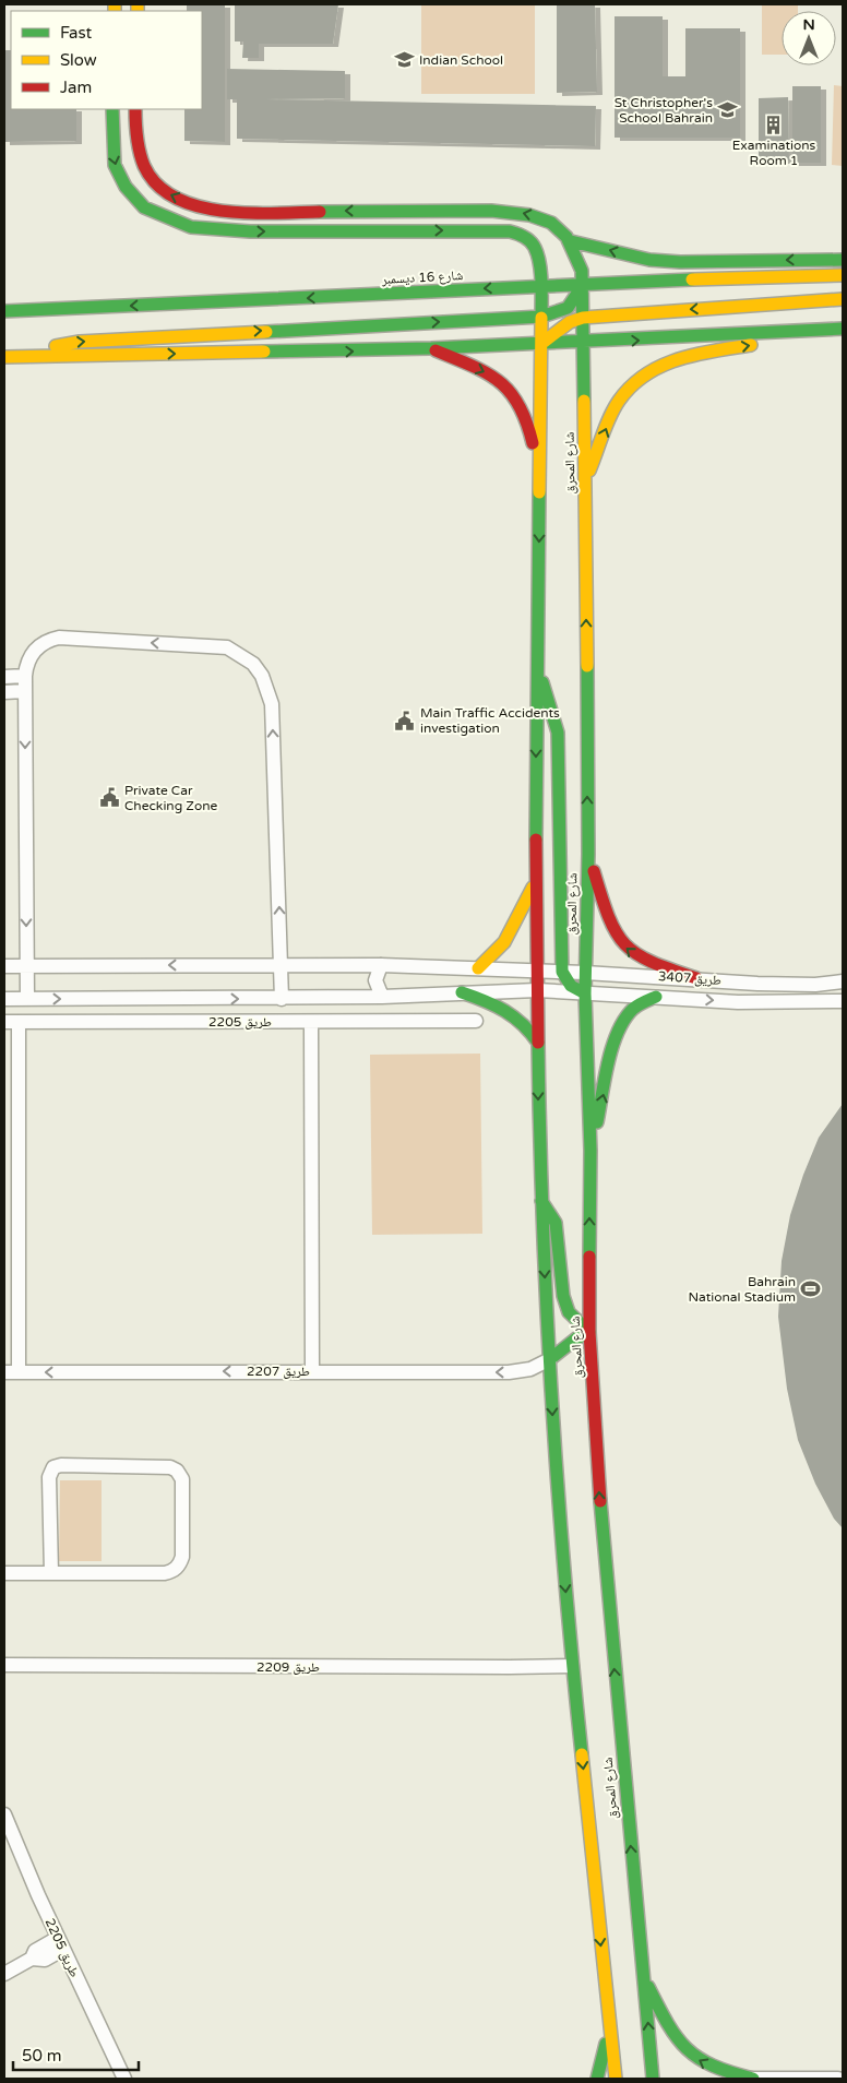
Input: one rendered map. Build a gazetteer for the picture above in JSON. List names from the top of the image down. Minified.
{"streets":{"main road":["شارع 16 ديسمبر","شارع المحرق"],"street":["طريق 3407","طريق 2205","طريق 2207","طريق 2209"]},"crossings":[["شارع 16 ديسمبر","شارع المحرق"],["شارع المحرق","طريق 3407"],["شارع المحرق","طريق 2207"],["شارع المحرق","طريق 2209"]],"one_way":["طريق 2207"],"places":{"school or university":["Indian School","St Christopher's School Bahrain"],"building":["Examinations Room 1"],"public building":["Main Traffic Accidents investigation","Private Car Checking Zone"],"sports":["Bahrain National Stadium"]},"legend":["Fast","Slow","Jam"],"scale_bar":"50 m","north":"top"}
